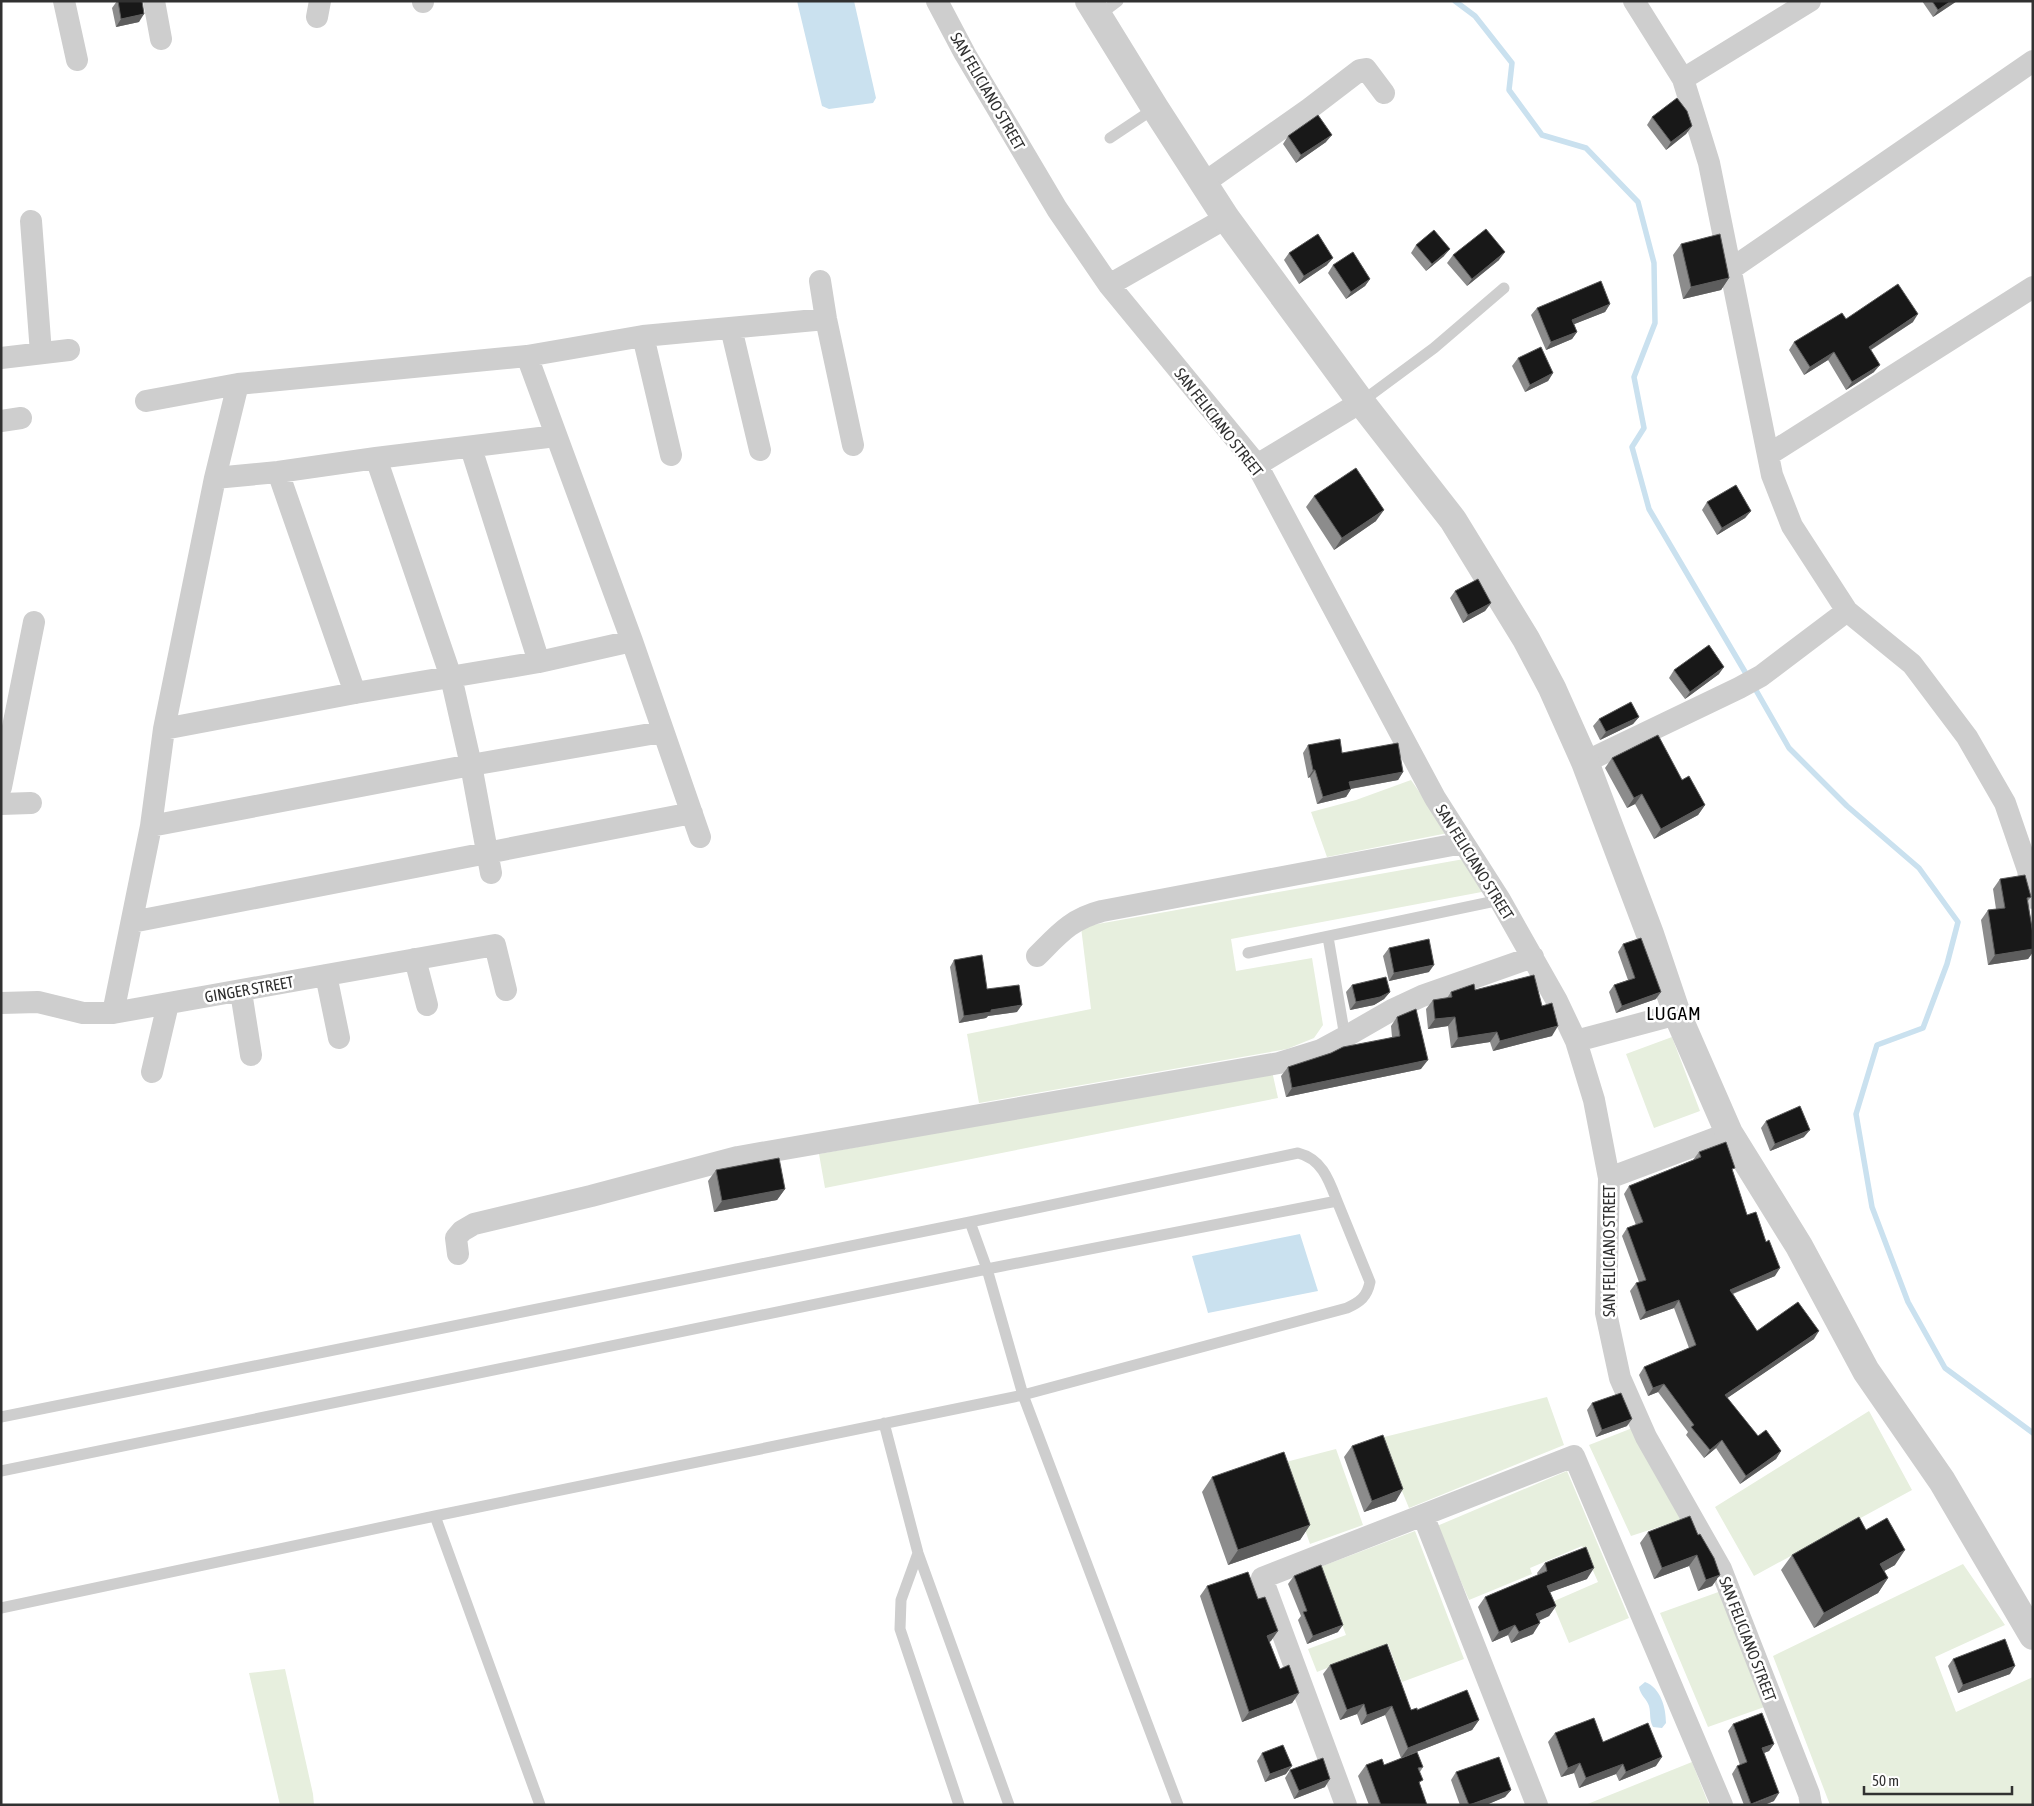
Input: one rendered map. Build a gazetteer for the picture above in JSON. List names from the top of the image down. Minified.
{"streets":{"street":["SAN FELICIANO STREET","GINGER STREET"]},"districts":["LUGAM"],"scale_bar":"50 m"}
